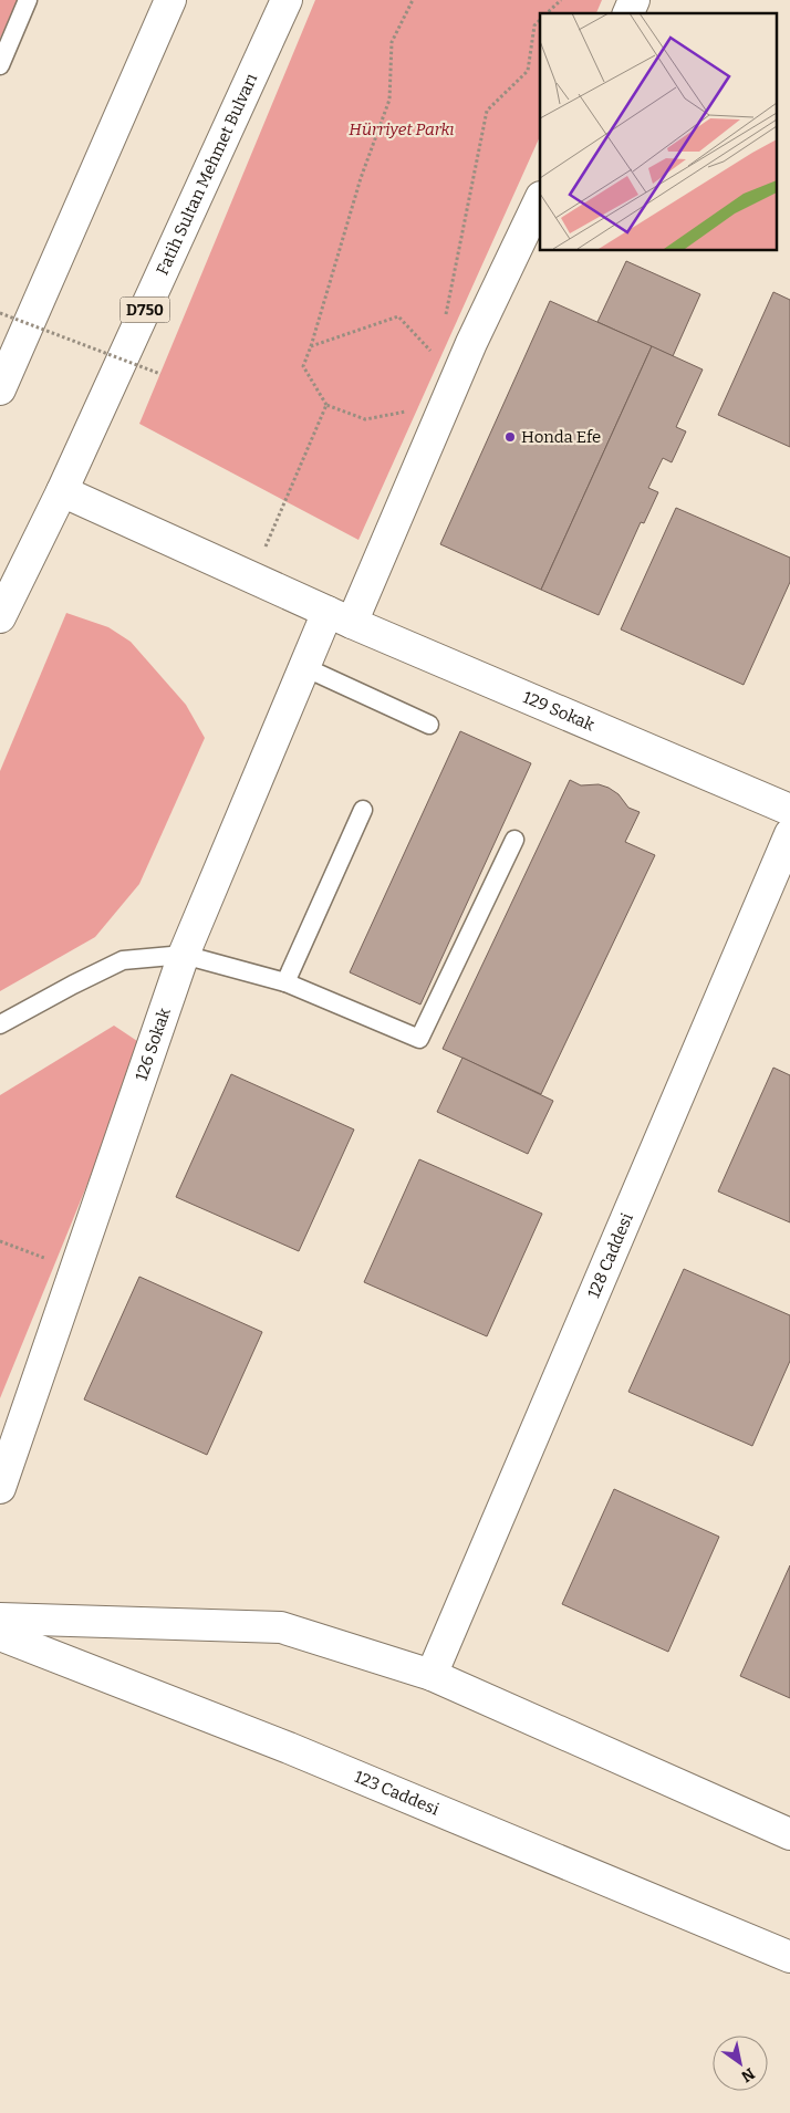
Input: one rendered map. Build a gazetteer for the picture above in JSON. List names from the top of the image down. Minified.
{"streets":{"main road":["Fatih Sultan Mehmet Bulvarı","D750","129 Sokak","126 Sokak","128 Caddesi","123 Caddesi"]},"crossings":[["Fatih Sultan Mehmet Bulvarı","129 Sokak"],["129 Sokak","126 Sokak"]],"parks":["Hürriyet Parkı"],"places":["Honda Efe"],"north":"bottom right"}
